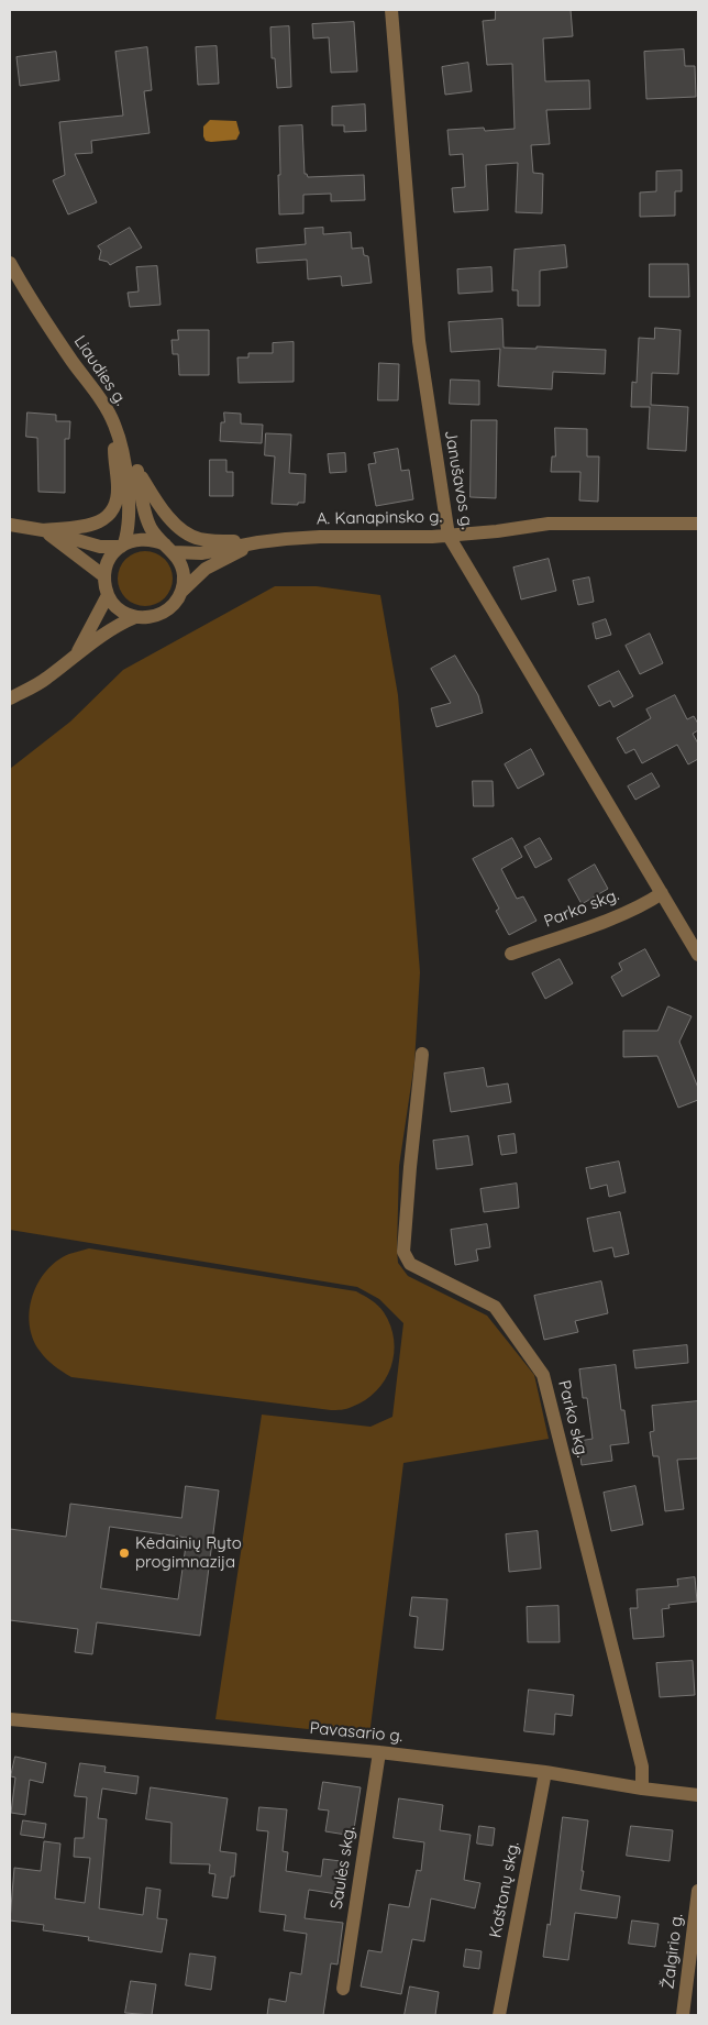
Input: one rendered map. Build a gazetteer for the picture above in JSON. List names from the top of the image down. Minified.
{"streets":{"street":["Liaudies g.","Janušavos g.","A. Kanapinsko g.","Parko skg.","Pavasario g.","Saulės skg.","Kaštonų skg.","Žalgirio g."]},"crossings":[["Janušavos g.","A. Kanapinsko g."],["Janušavos g.","Parko skg."],["Parko skg.","Pavasario g."],["Pavasario g.","Saulės skg."],["Pavasario g.","Kaštonų skg."]],"places":["Kėdainių Ryto progimnazija"]}
